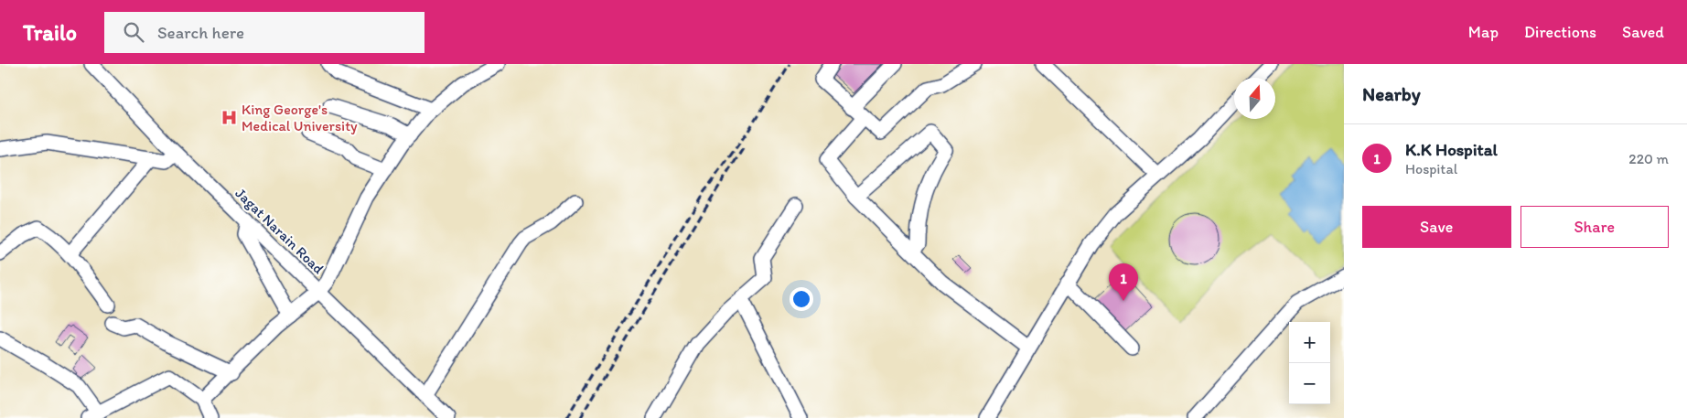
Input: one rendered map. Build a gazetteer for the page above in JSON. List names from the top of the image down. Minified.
{"streets":{"street":["Jagat Narain Road"]},"places":{"hospital":["King George's Medical University"]},"north":"top","page":{"header":"Trailo","search":"Search here","nav":["Map","Directions","Saved"],"heading":"Nearby","list":[{"mark":"1","name":"K.K Hospital","note":"Hospital","value":"220 m"}],"buttons":["Save","Share"],"pins":"1","map_buttons":["+","−"]}}
